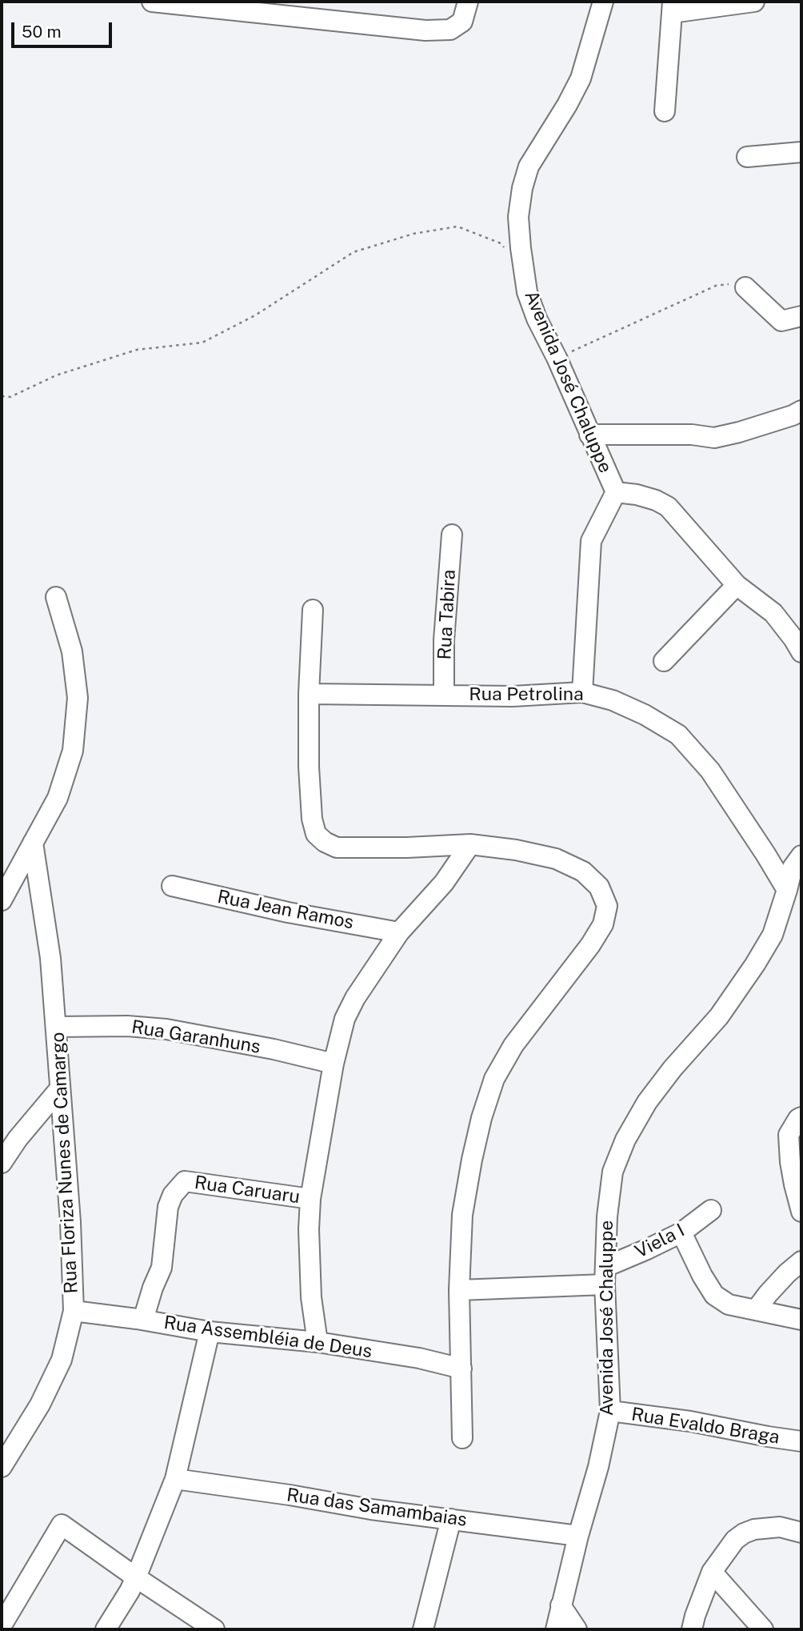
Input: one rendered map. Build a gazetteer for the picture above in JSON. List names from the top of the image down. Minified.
{"streets":{"street":["Avenida José Chaluppe","Rua Tabira","Rua Petrolina","Rua Jean Ramos","Rua Garanhuns","Rua Floriza Nunes de Camargo","Rua Caruaru","Viela I","Rua Assembléia de Deus","Rua Evaldo Braga","Rua das Samambaias"]},"crossings":[["Avenida José Chaluppe","Rua Petrolina"],["Avenida José Chaluppe","Viela I"],["Avenida José Chaluppe","Rua Evaldo Braga"],["Avenida José Chaluppe","Rua das Samambaias"],["Rua Tabira","Rua Petrolina"],["Rua Garanhuns","Rua Floriza Nunes de Camargo"],["Rua Floriza Nunes de Camargo","Rua Assembléia de Deus"],["Rua Caruaru","Rua Assembléia de Deus"]],"scale_bar":"50 m"}
